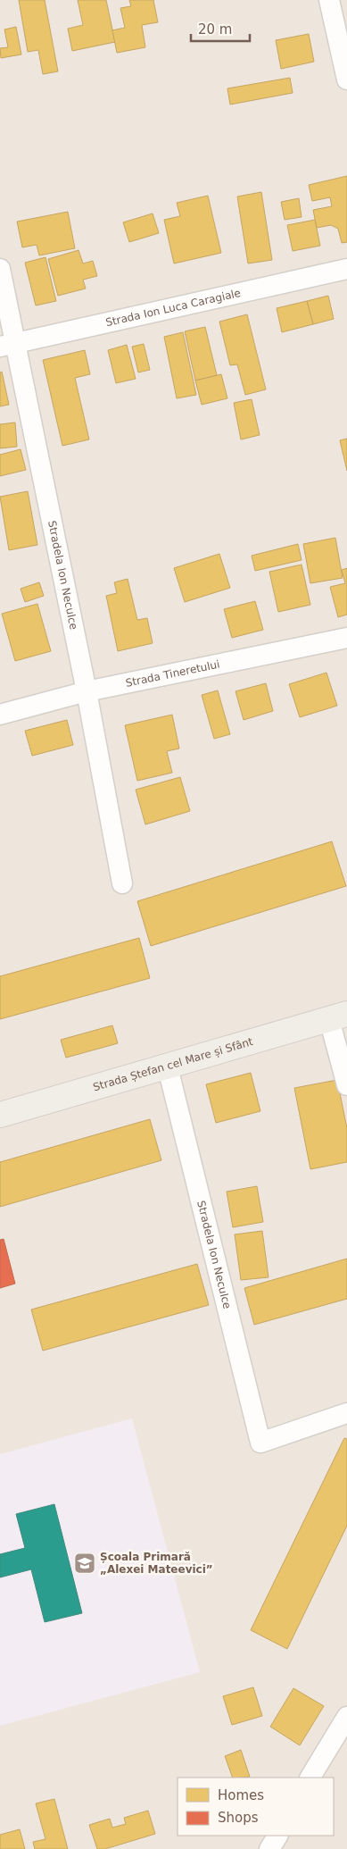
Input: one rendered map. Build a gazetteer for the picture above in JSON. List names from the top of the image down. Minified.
{"streets":{"main road":["Strada Ștefan cel Mare și Sfânt"],"street":["Strada Ion Luca Caragiale","Stradela Ion Neculce","Strada Tineretului"]},"crossings":[["Strada Ion Luca Caragiale","Stradela Ion Neculce"],["Stradela Ion Neculce","Strada Tineretului"],["Stradela Ion Neculce","Strada Ștefan cel Mare și Sfânt"]],"places":{"school or university":["Școala Primară „Alexei Mateevici”"]},"legend":["Homes","Shops"],"scale_bar":"20 m"}
